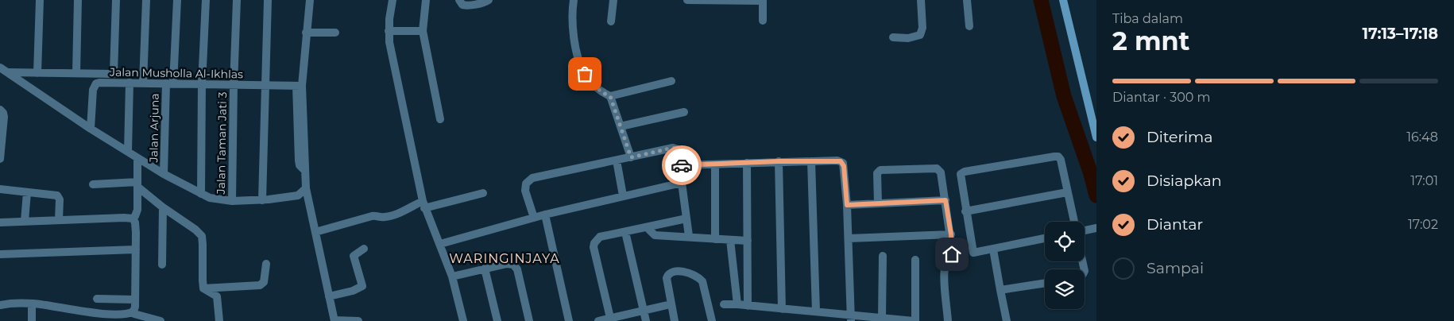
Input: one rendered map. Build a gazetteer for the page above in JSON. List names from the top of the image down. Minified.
{"streets":{"street":["Jalan Musholla Al-Ikhlas","Jalan Arjuna","Jalan Taman Jati 3"]},"crossings":[["Jalan Musholla Al-Ikhlas","Jalan Arjuna"],["Jalan Musholla Al-Ikhlas","Jalan Taman Jati 3"]],"districts":["WARINGINJAYA"],"page":{"heading":["2 mnt","Tiba dalam","17:13–17:18"],"bar":"Diantar · 300 m","list":[["Diterima","16:48"],["Disiapkan","17:01"],["Diantar","17:02"],"Sampai"]}}
